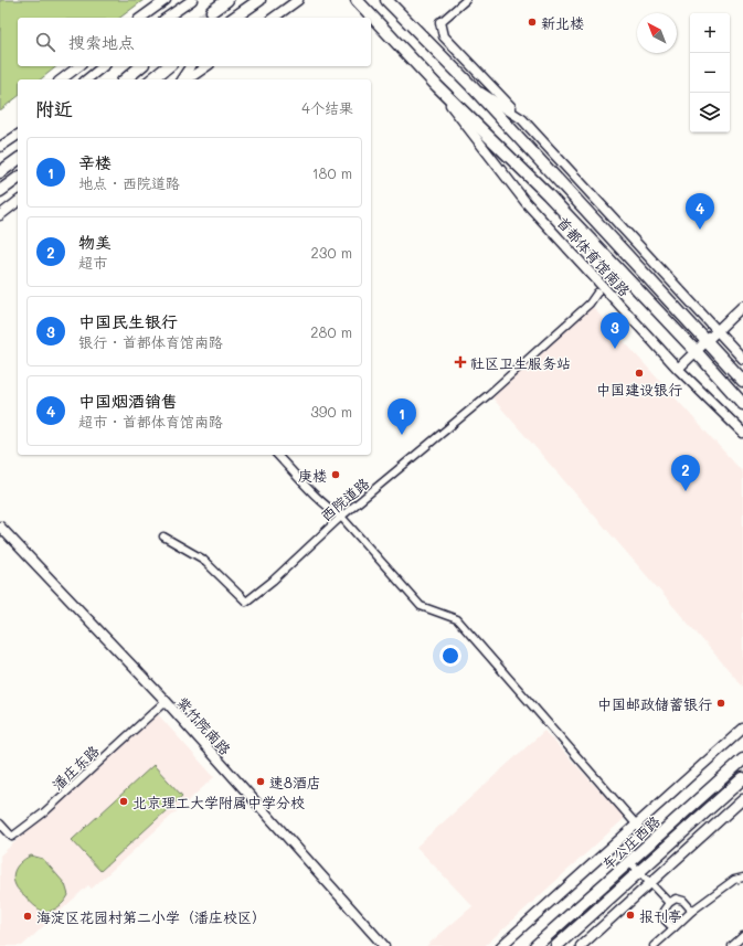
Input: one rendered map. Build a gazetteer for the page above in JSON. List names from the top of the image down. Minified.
{"streets":{"main road":["首都体育馆南路","车公庄西路"],"street":["西院道路","紫竹院南路","潘庄东路"]},"crossings":[["紫竹院南路","潘庄东路"]],"places":{"other":["新北楼","中国建设银行","庚楼","中国邮政储蓄银行","速8酒店","北京理工大学附属中学分校","报刊亭","海淀区花园村第二小学（潘庄校区）"],"health":["社区卫生服务站"]},"north":"top left","page":{"map_buttons":["+","−"],"search":"搜索地点","heading":["附近","4个结果"],"list":[{"mark":"1","name":"辛楼","note":"地点 · 西院道路","value":"180 m"},{"mark":"2","name":"物美","note":"超市","value":"230 m"},{"mark":"3","name":"中国民生银行","note":"银行 · 首都体育馆南路","value":"280 m"},{"mark":"4","name":"中国烟酒销售","note":"超市 · 首都体育馆南路","value":"390 m"}],"pins":["4","3","1","2"]}}
